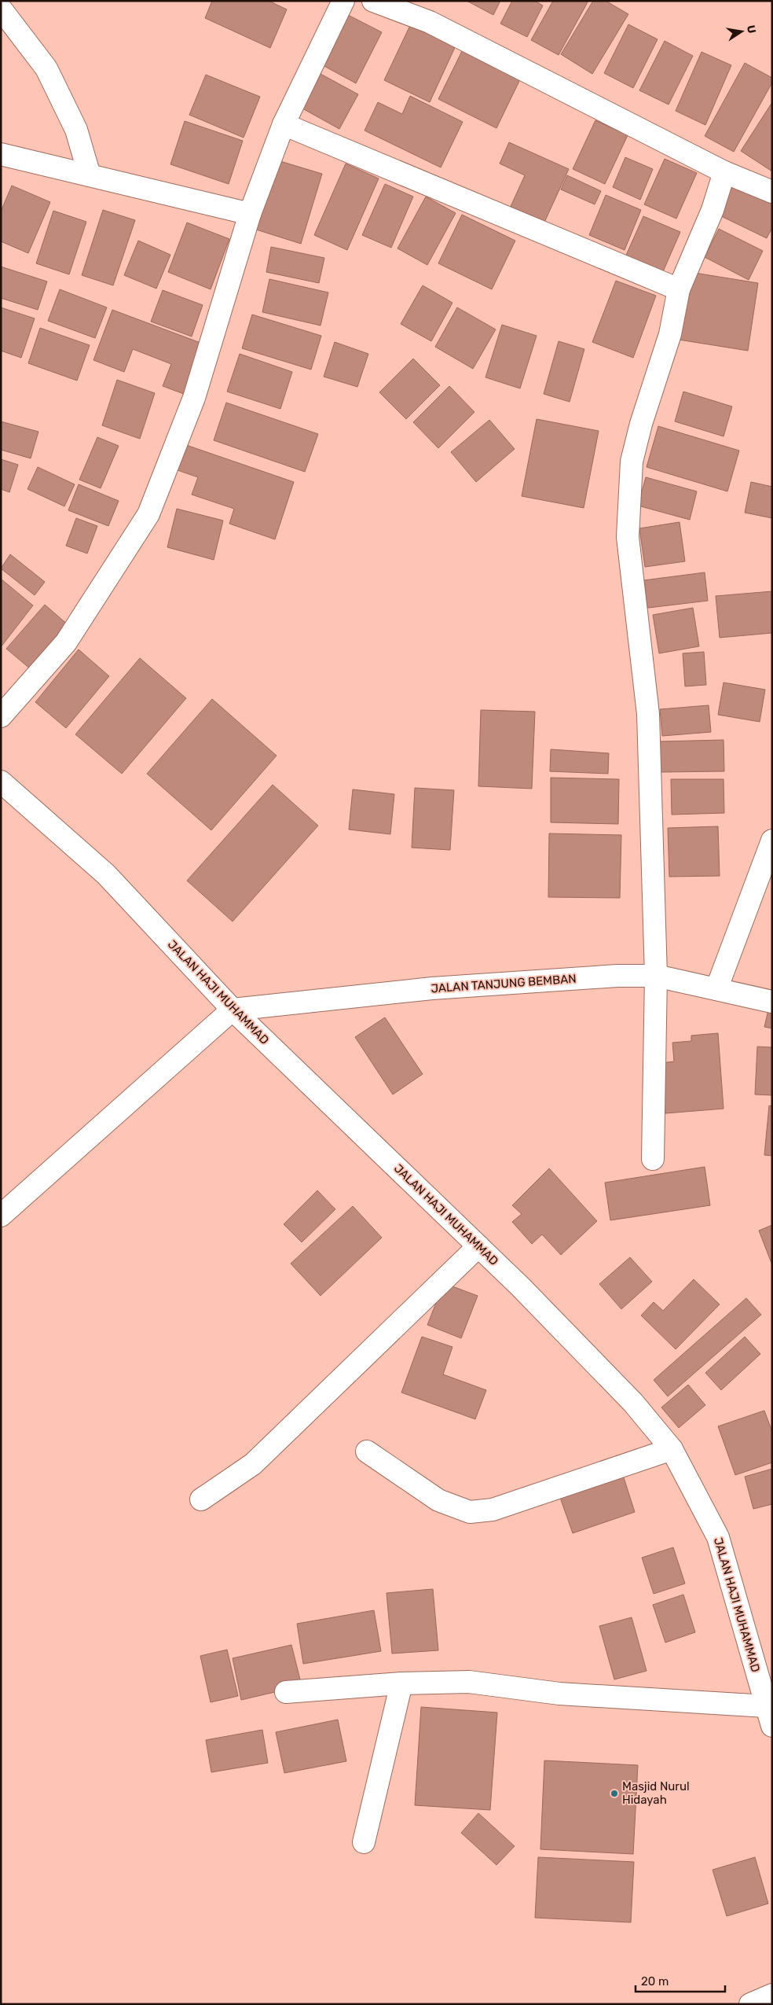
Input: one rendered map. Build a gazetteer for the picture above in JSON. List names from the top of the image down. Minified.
{"streets":{"street":["JALAN TANJUNG BEMBAN","JALAN HAJI MUHAMMAD"]},"crossings":[["JALAN TANJUNG BEMBAN","JALAN HAJI MUHAMMAD"]],"places":["Masjid Nurul Hidayah"],"scale_bar":"20 m","north":"right"}
